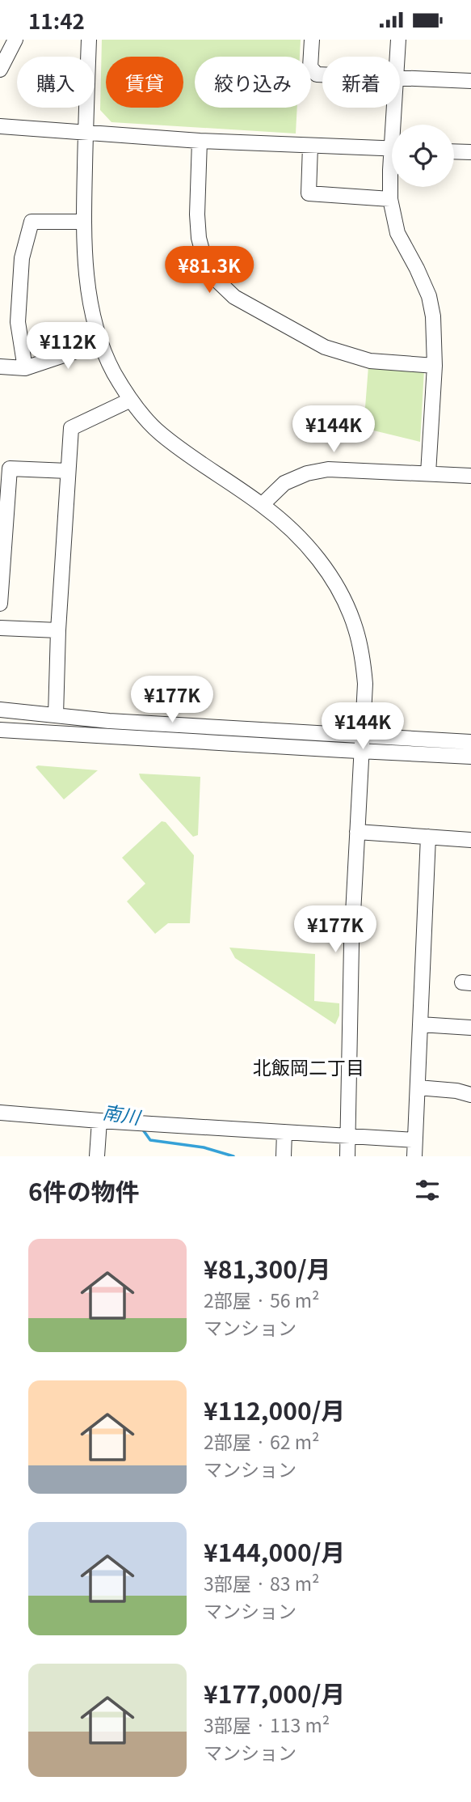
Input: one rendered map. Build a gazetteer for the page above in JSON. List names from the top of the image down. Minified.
{"districts":["北飯岡二丁目"],"water":["南川"],"page":{"status":"11:42","chip":["購入","賃貸","絞り込み","新着"],"price":["¥81.3K","¥112K","¥144K","¥177K","¥144K","¥177K"],"heading":"6件の物件","list":[{"name":"¥81,300/月","note":"2部屋 · 56 m² · マンション"},{"name":"¥112,000/月","note":"2部屋 · 62 m² · マンション"},{"name":"¥144,000/月","note":"3部屋 · 83 m² · マンション"},{"name":"¥177,000/月","note":"3部屋 · 113 m² · マンション"}]}}
